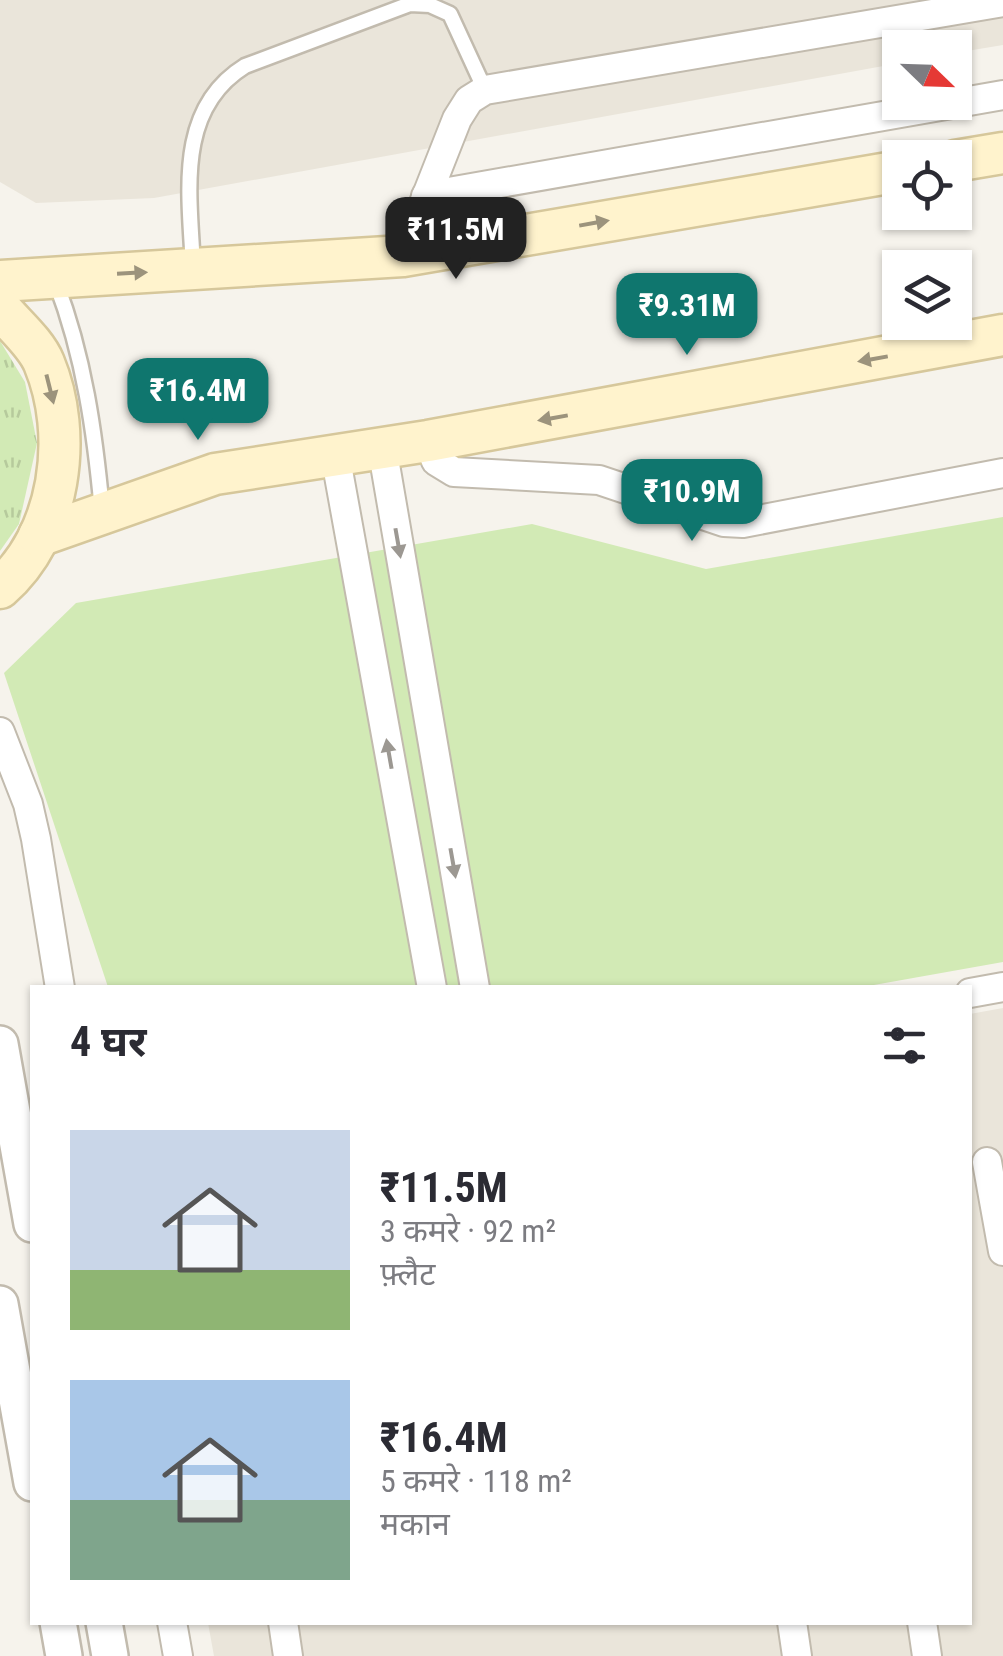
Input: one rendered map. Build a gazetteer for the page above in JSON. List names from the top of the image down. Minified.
{"north":"bottom right","page":{"price":["₹11.5M","₹9.31M","₹16.4M","₹10.9M"],"heading":"4 घर","list":[{"name":"₹11.5M","note":"3 कमरे · 92 m² · फ़्लैट"},{"name":"₹16.4M","note":"5 कमरे · 118 m² · मकान"}]}}
